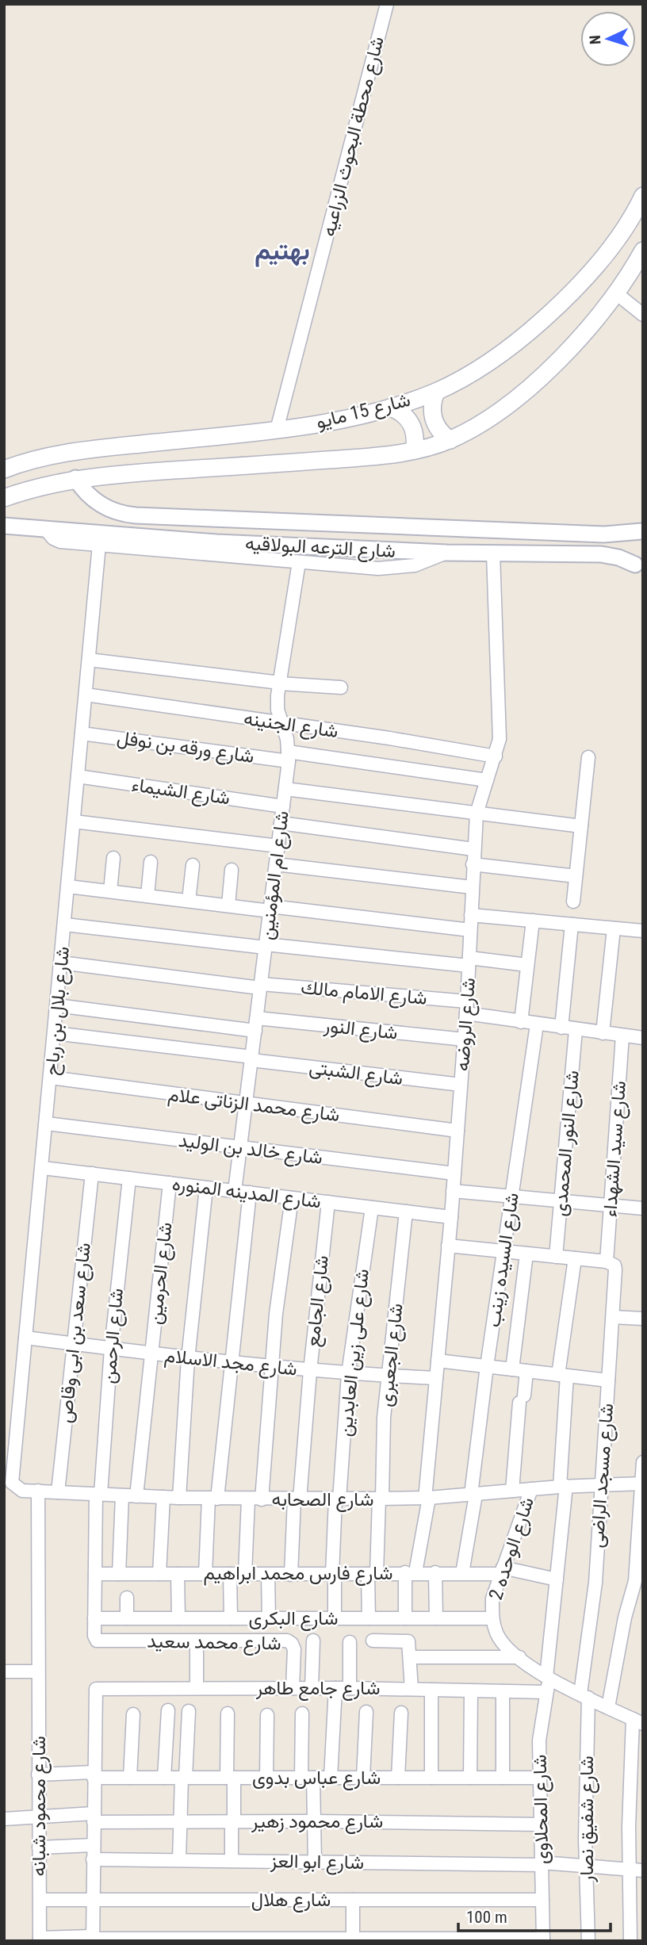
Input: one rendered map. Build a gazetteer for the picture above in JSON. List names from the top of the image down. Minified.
{"streets":{"main road":["شارع 15 مايو"],"street":["شارع محطة البحوث الزراعيه","شارع الترعه البولاقيه","شارع الجنينه","شارع ورقه بن نوفل","شارع الشيماء","شارع ام المؤمنين","شارع الامام مالك","شارع بلال بن رباح","شارع الروضه","شارع النور","شارع الشبتى","شارع محمد الزناتى علام","شارع النور المحمدى","شارع خالد بن الوليد","شارع سيد الشهداء","شارع المدينه المنوره","شارع السيده زينب","شارع الحرمين","شارع الجامع","شارع سعد بن ابى وقاص","شارع الرحمن","شارع على زين العابدين","شارع الجعبرى","شارع مجد الاسلام","شارع مسجد الراضى","شارع الصحابه","شارع الوحده 2","شارع فارس محمد ابراهيم","شارع البكرى","شارع محمد سعيد","شارع جامع طاهر","شارع عباس بدوى","شارع محمود شبانه","شارع المحلاوى","شارع شفيق نصار","شارع محمود زهير","شارع ابو العز","شارع هلال"]},"crossings":[["شارع محطة البحوث الزراعيه","شارع 15 مايو"],["شارع 15 مايو","شارع الترعه البولاقيه"],["شارع الترعه البولاقيه","شارع الروضه"],["شارع الجنينه","شارع ام المؤمنين"],["شارع الجنينه","شارع بلال بن رباح"],["شارع الجنينه","شارع الروضه"],["شارع ورقه بن نوفل","شارع ام المؤمنين"],["شارع ورقه بن نوفل","شارع بلال بن رباح"],["شارع ورقه بن نوفل","شارع الروضه"],["شارع الشيماء","شارع ام المؤمنين"],["شارع الشيماء","شارع بلال بن رباح"],["شارع ام المؤمنين","شارع الامام مالك"],["شارع ام المؤمنين","شارع النور"],["شارع ام المؤمنين","شارع الشبتى"],["شارع ام المؤمنين","شارع محمد الزناتى علام"],["شارع ام المؤمنين","شارع خالد بن الوليد"],["شارع ام المؤمنين","شارع المدينه المنوره"],["شارع الامام مالك","شارع بلال بن رباح"],["شارع الامام مالك","شارع الروضه"],["شارع الامام مالك","شارع النور المحمدى"],["شارع الامام مالك","شارع سيد الشهداء"],["شارع الامام مالك","شارع السيده زينب"],["شارع بلال بن رباح","شارع النور"],["شارع بلال بن رباح","شارع الشبتى"],["شارع بلال بن رباح","شارع محمد الزناتى علام"],["شارع بلال بن رباح","شارع خالد بن الوليد"],["شارع بلال بن رباح","شارع المدينه المنوره"],["شارع بلال بن رباح","شارع مجد الاسلام"],["شارع بلال بن رباح","شارع الصحابه"],["شارع الروضه","شارع النور"],["شارع الروضه","شارع الشبتى"],["شارع الروضه","شارع محمد الزناتى علام"],["شارع الروضه","شارع خالد بن الوليد"],["شارع الروضه","شارع المدينه المنوره"],["شارع الروضه","شارع مجد الاسلام"],["شارع الروضه","شارع الصحابه"],["شارع الروضه","شارع فارس محمد ابراهيم"],["شارع الروضه","شارع البكرى"],["شارع سيد الشهداء","شارع مسجد الراضى"],["شارع المدينه المنوره","شارع الحرمين"],["شارع المدينه المنوره","شارع الجامع"],["شارع المدينه المنوره","شارع سعد بن ابى وقاص"],["شارع المدينه المنوره","شارع الرحمن"],["شارع المدينه المنوره","شارع على زين العابدين"],["شارع المدينه المنوره","شارع الجعبرى"],["شارع السيده زينب","شارع الصحابه"],["شارع السيده زينب","شارع فارس محمد ابراهيم"],["شارع الحرمين","شارع مجد الاسلام"],["شارع الحرمين","شارع الصحابه"],["شارع الجامع","شارع مجد الاسلام"],["شارع الجامع","شارع الصحابه"],["شارع الجامع","شارع فارس محمد ابراهيم"],["شارع سعد بن ابى وقاص","شارع مجد الاسلام"],["شارع سعد بن ابى وقاص","شارع الصحابه"],["شارع الرحمن","شارع مجد الاسلام"],["شارع الرحمن","شارع الصحابه"],["شارع الرحمن","شارع فارس محمد ابراهيم"],["شارع الرحمن","شارع البكرى"],["شارع الرحمن","شارع محمد سعيد"],["شارع على زين العابدين","شارع مجد الاسلام"],["شارع على زين العابدين","شارع الصحابه"],["شارع على زين العابدين","شارع فارس محمد ابراهيم"],["شارع على زين العابدين","شارع البكرى"],["شارع الجعبرى","شارع مجد الاسلام"],["شارع الجعبرى","شارع الصحابه"],["شارع الجعبرى","شارع فارس محمد ابراهيم"],["شارع الجعبرى","شارع البكرى"],["شارع مسجد الراضى","شارع الصحابه"],["شارع مسجد الراضى","شارع الوحده 2"],["شارع مسجد الراضى","شارع شفيق نصار"],["شارع الصحابه","شارع الوحده 2"],["شارع الصحابه","شارع محمود شبانه"],["شارع الصحابه","شارع المحلاوى"],["شارع الوحده 2","شارع فارس محمد ابراهيم"],["شارع الوحده 2","شارع البكرى"],["شارع الوحده 2","شارع المحلاوى"],["شارع الوحده 2","شارع شفيق نصار"],["شارع فارس محمد ابراهيم","شارع المحلاوى"],["شارع محمد سعيد","شارع جامع طاهر"],["شارع جامع طاهر","شارع عباس بدوى"],["شارع جامع طاهر","شارع المحلاوى"],["شارع عباس بدوى","شارع محمود شبانه"],["شارع عباس بدوى","شارع المحلاوى"],["شارع محمود شبانه","شارع محمود زهير"],["شارع محمود شبانه","شارع هلال"],["شارع المحلاوى","شارع محمود زهير"],["شارع المحلاوى","شارع ابو العز"],["شارع المحلاوى","شارع هلال"],["شارع شفيق نصار","شارع ابو العز"]],"districts":["بهتيم"],"scale_bar":"100 m","north":"left"}
